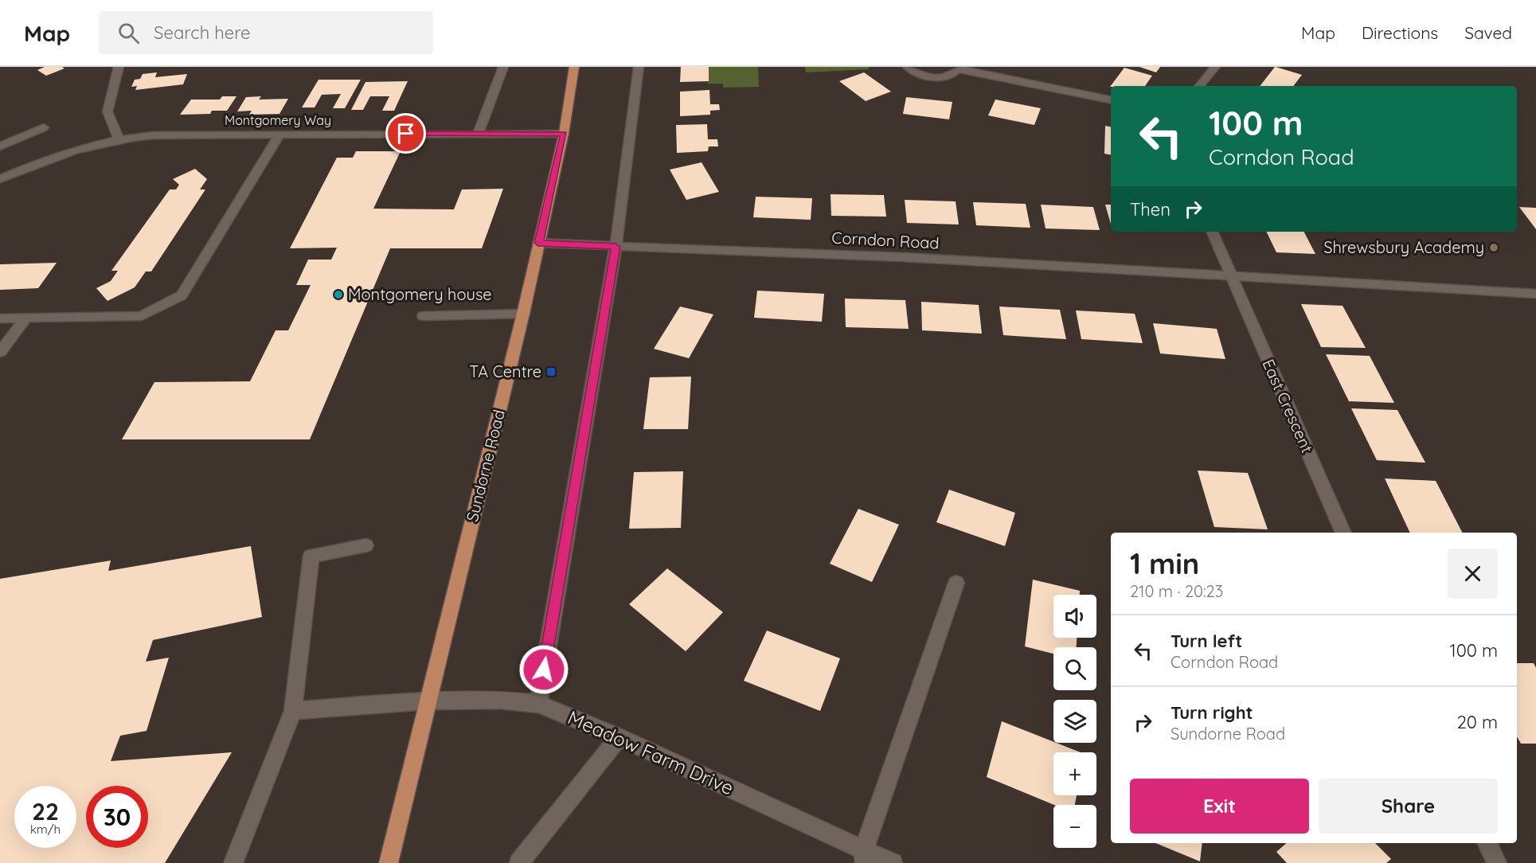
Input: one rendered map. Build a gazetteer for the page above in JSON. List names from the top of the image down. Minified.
{"streets":{"main road":["Sundorne Road"],"street":["Montgomery Way","Corndon Road","East Crescent","Meadow Farm Drive"]},"crossings":[["Montgomery Way","Sundorne Road"],["Corndon Road","East Crescent"],["Corndon Road","Sundorne Road"],["Sundorne Road","Meadow Farm Drive"]],"places":{"other":["Shrewsbury Academy","Montgomery house"],"transit":["TA Centre"]},"page":{"header":"Map","search":"Search here","nav":["Map","Directions","Saved"],"turn":["100 m","Corndon Road"],"then":"Then","heading":["1 min","210 m · 20:23"],"map_buttons":["+","−"],"list":[{"name":"Turn left","note":"Corndon Road","value":"100 m"},{"name":"Turn right","note":"Sundorne Road","value":"20 m"}],"buttons":["Exit","Share"],"speed":"22 km/h","limit":"30"}}
